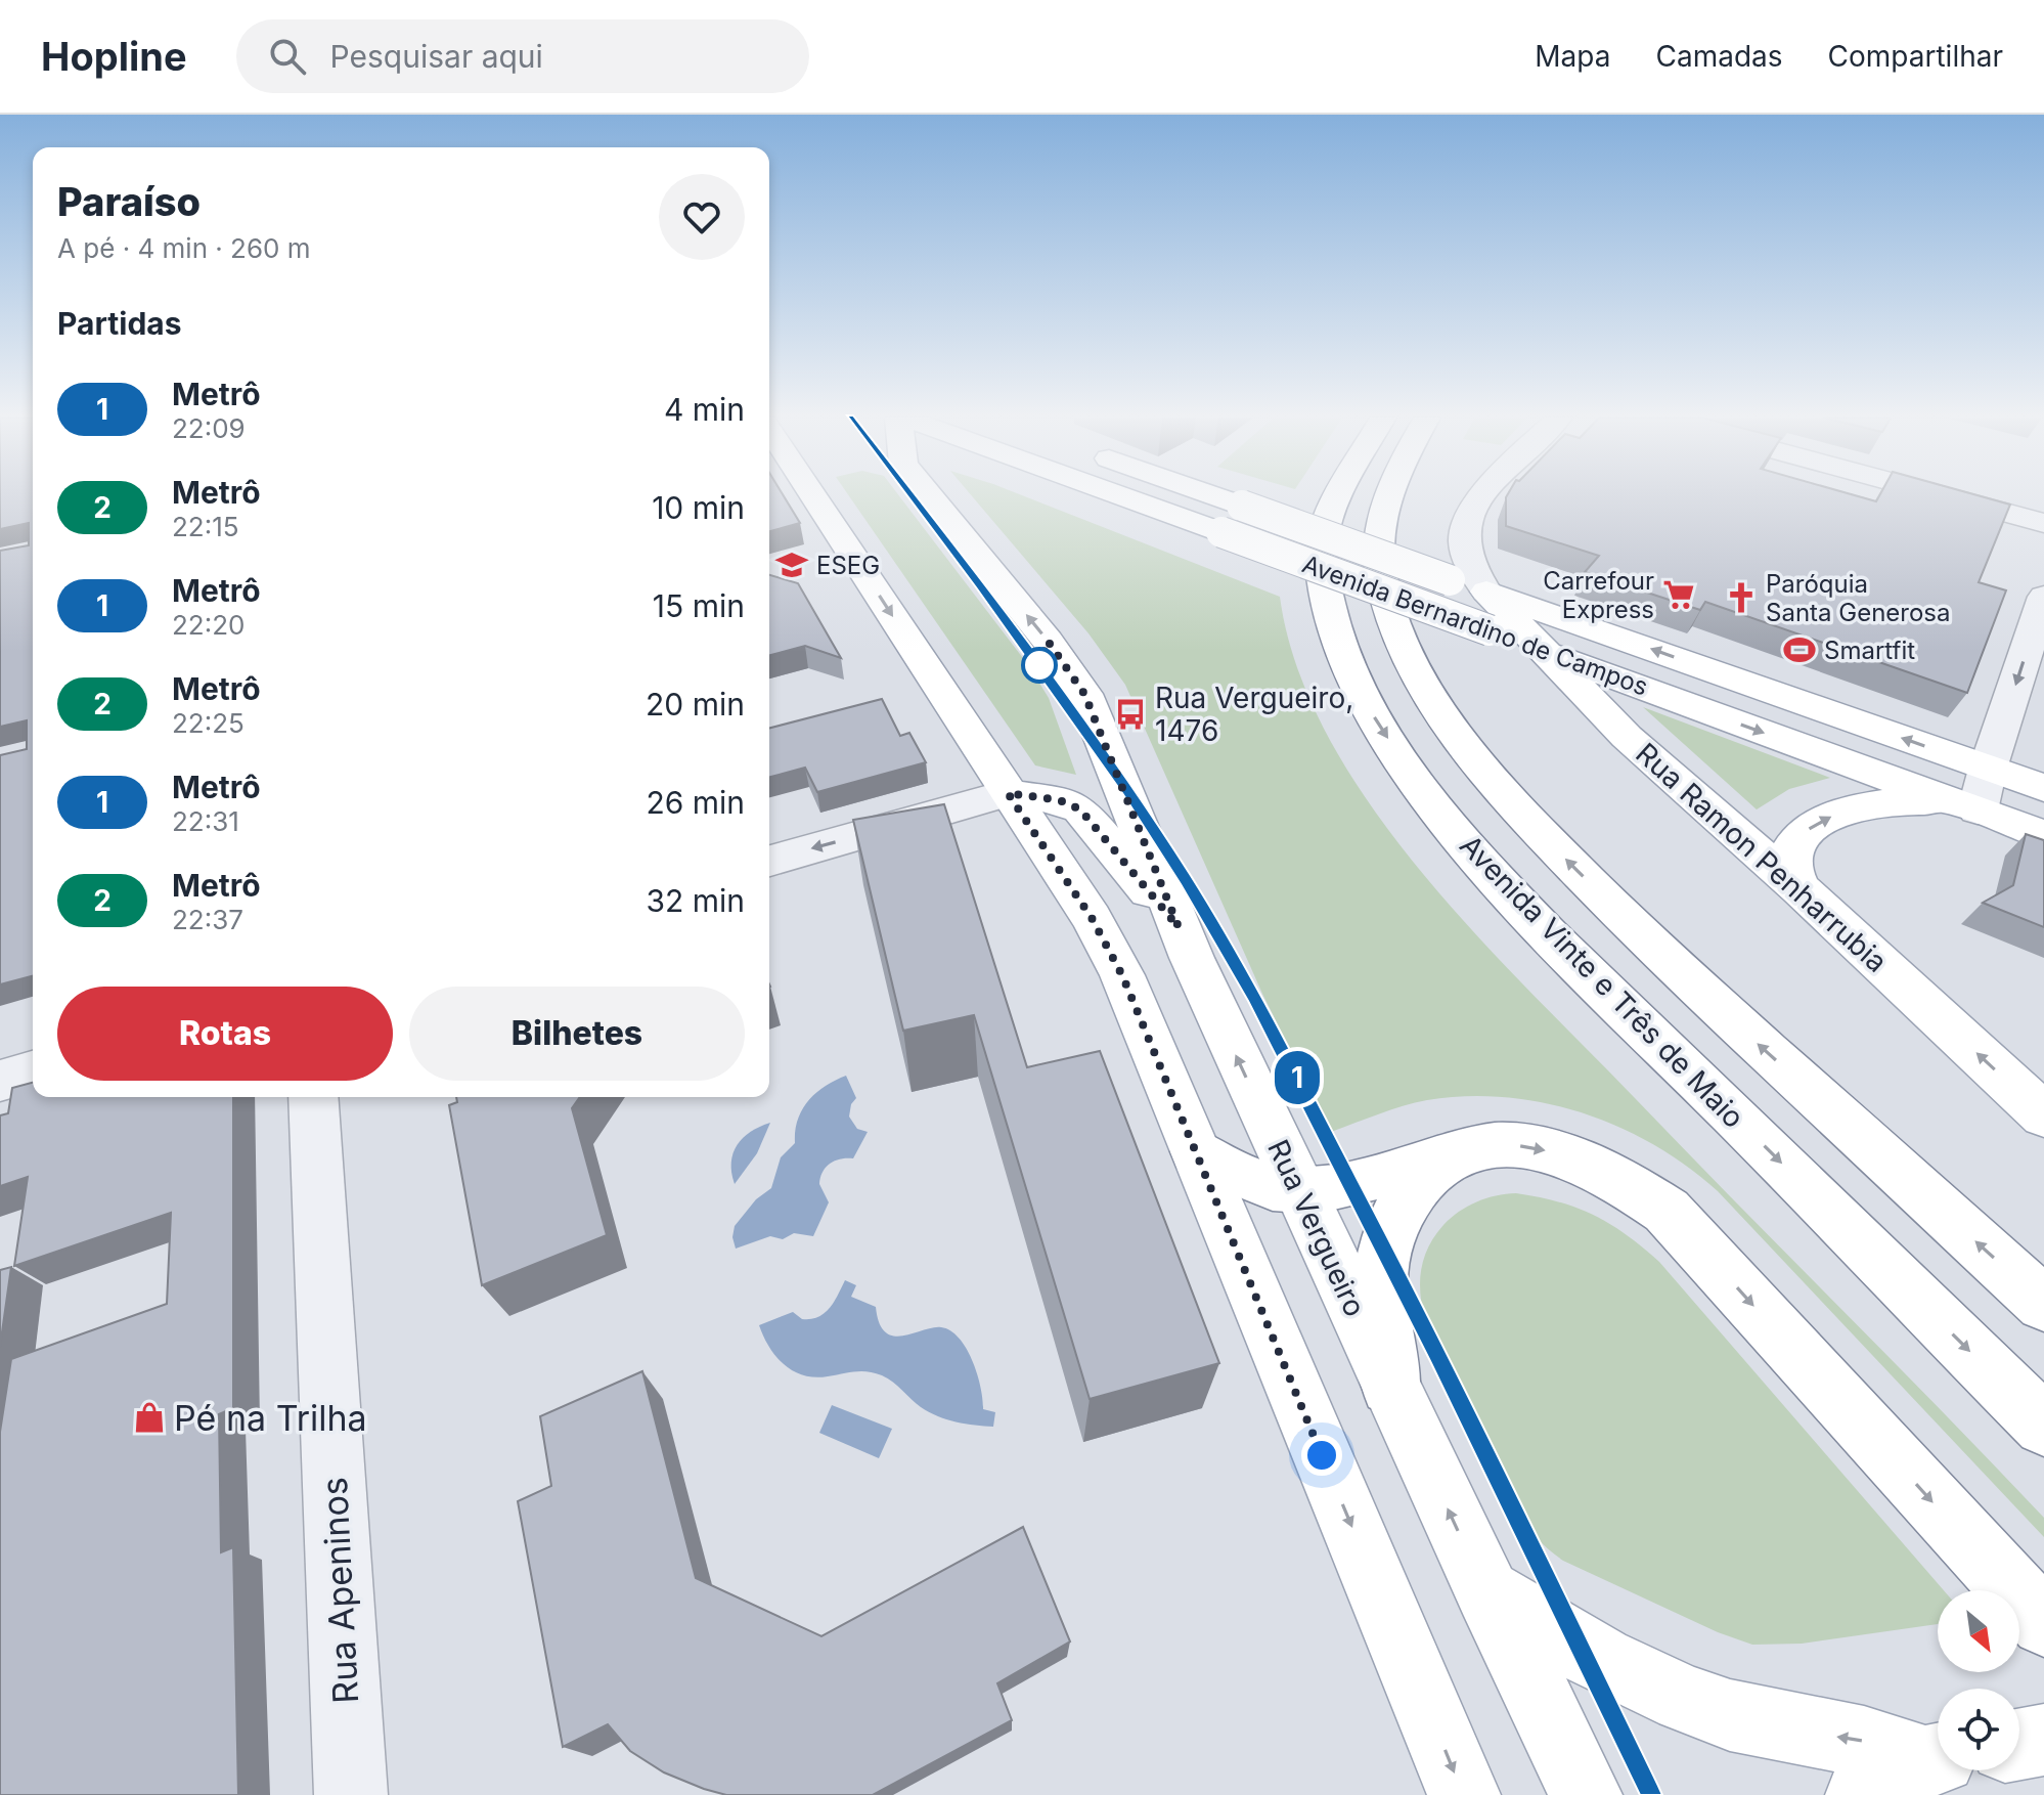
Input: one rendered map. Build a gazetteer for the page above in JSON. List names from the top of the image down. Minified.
{"streets":{"main road":["Avenida Bernardino de Campos","Rua Ramon Penharrubia","Avenida Vinte e Três de Maio","Rua Vergueiro"],"street":["Rua Apeninos"]},"crossings":[["Avenida Bernardino de Campos","Rua Ramon Penharrubia"]],"places":{"school or university":["ESEG"],"supermarket":["Carrefour Express"],"church":["Paróquia Santa Generosa"],"sports":["Smartfit"],"bus stop":["Rua Vergueiro, 1476"],"shop":["Pé na Trilha"]},"lines":["metro line 1"],"north":"bottom right","page":{"header":"Hopline","search":"Pesquisar aqui","nav":["Mapa","Camadas","Compartilhar"],"on_map":"1","heading":[["Paraíso","A pé · 4 min · 260 m"],"Partidas"],"list":[{"mark":"1","name":"Metrô","note":"22:09","value":"4 min"},{"mark":"2","name":"Metrô","note":"22:15","value":"10 min"},{"mark":"1","name":"Metrô","note":"22:20","value":"15 min"},{"mark":"2","name":"Metrô","note":"22:25","value":"20 min"},{"mark":"1","name":"Metrô","note":"22:31","value":"26 min"},{"mark":"2","name":"Metrô","note":"22:37","value":"32 min"}],"buttons":["Rotas","Bilhetes"]}}
